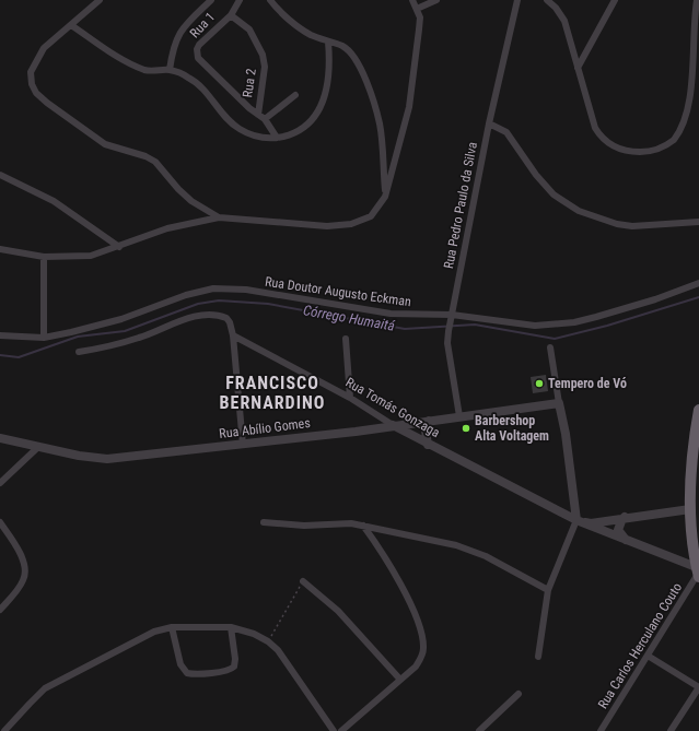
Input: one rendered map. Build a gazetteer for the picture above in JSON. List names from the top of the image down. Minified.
{"streets":{"street":["Rua 1","Rua 2","Rua Pedro Paulo da Silva","Rua Doutor Augusto Eckman","Rua Tomás Gonzaga","Rua Abílio Gomes","Rua Carlos Herculano Couto"]},"crossings":[["Rua 1","Rua 2"],["Rua Pedro Paulo da Silva","Rua Doutor Augusto Eckman"],["Rua Pedro Paulo da Silva","Rua Abílio Gomes"],["Rua Tomás Gonzaga","Rua Abílio Gomes"],["Rua Tomás Gonzaga","Rua Carlos Herculano Couto"]],"districts":["FRANCISCO BERNARDINO"],"water":["Córrego Humaitá"],"places":["Tempero de Vó","Barbershop Alta Voltagem"]}
